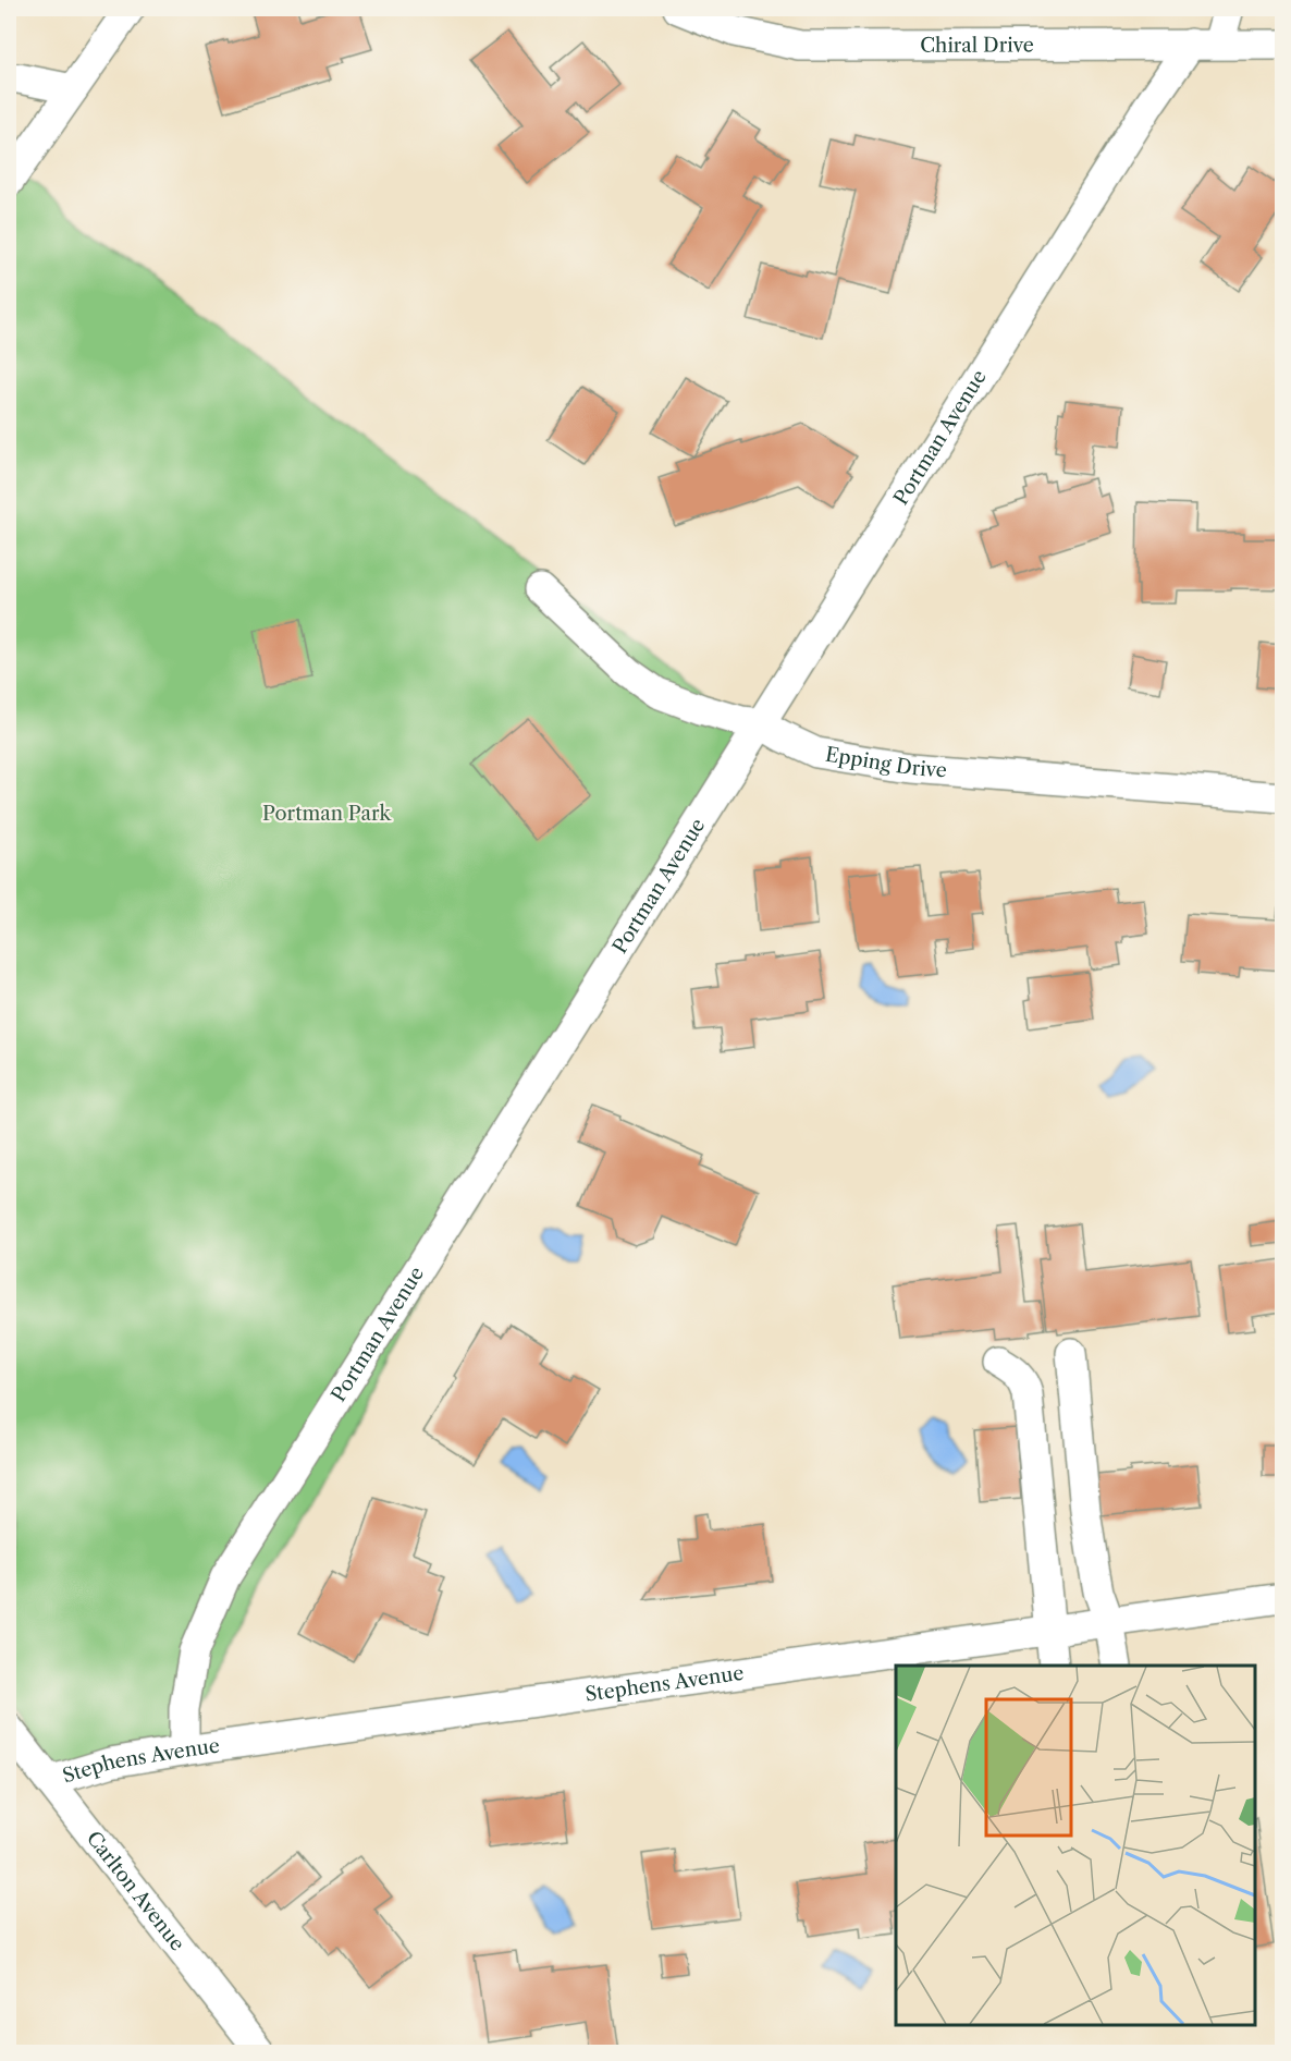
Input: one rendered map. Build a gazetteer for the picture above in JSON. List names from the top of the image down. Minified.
{"streets":{"street":["Chiral Drive","Portman Avenue","Epping Drive","Stephens Avenue","Carlton Avenue"]},"crossings":[["Chiral Drive","Portman Avenue"],["Portman Avenue","Epping Drive"],["Portman Avenue","Stephens Avenue"],["Stephens Avenue","Carlton Avenue"]],"parks":["Portman Park"]}
